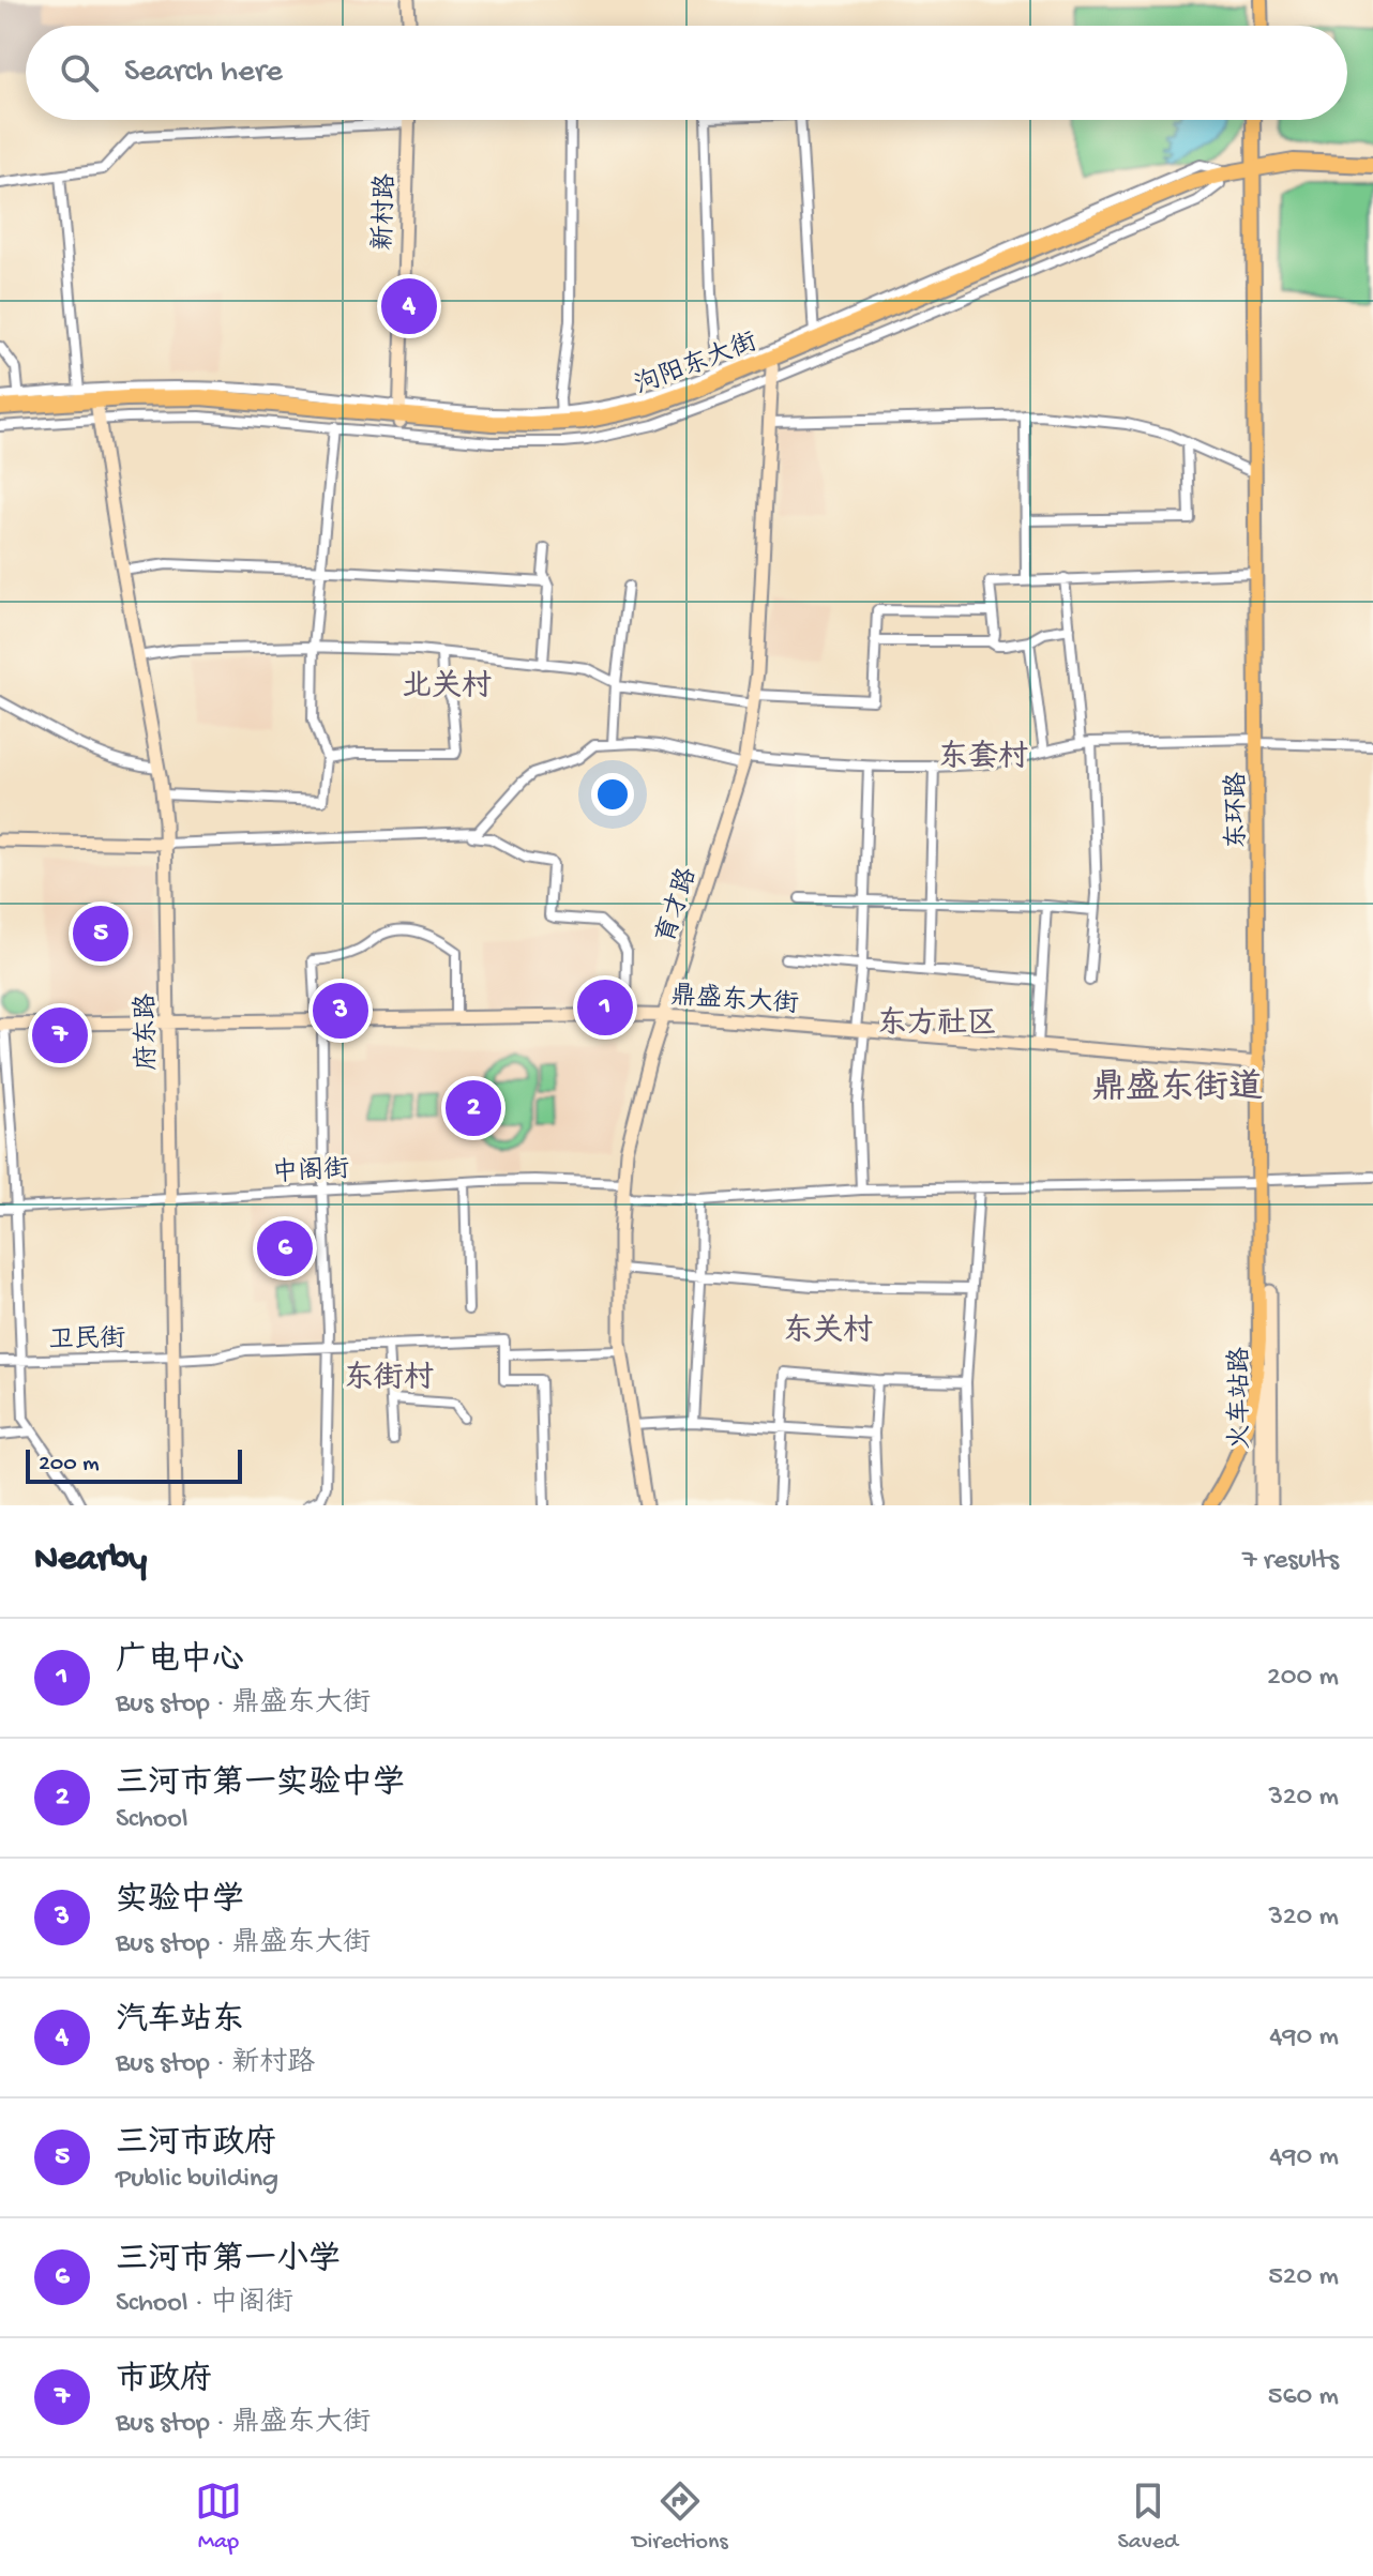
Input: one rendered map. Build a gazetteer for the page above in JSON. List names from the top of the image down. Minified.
{"streets":{"highway":["泃阳东大街"],"main road":["新村路","东环路","育才路","鼎盛东大街","府东路","火车站路"],"street":["中阁街","卫民街"]},"crossings":[["新村路","泃阳东大街"],["泃阳东大街","东环路"],["泃阳东大街","育才路"],["泃阳东大街","府东路"],["东环路","鼎盛东大街"],["东环路","火车站路"],["育才路","鼎盛东大街"],["育才路","中阁街"],["鼎盛东大街","府东路"],["府东路","中阁街"],["府东路","卫民街"]],"districts":["北关村","东套村","东方社区","鼎盛东街道","东关村","东街村"],"scale_bar":"200 m","page":{"search":"Search here","pins":["4","5","1","3","7","2","6"],"scale":"200 m","heading":["Nearby","7 results"],"list":[{"mark":"1","name":"广电中心","note":"Bus stop · 鼎盛东大街","value":"200 m"},{"mark":"2","name":"三河市第一实验中学","note":"School","value":"320 m"},{"mark":"3","name":"实验中学","note":"Bus stop · 鼎盛东大街","value":"320 m"},{"mark":"4","name":"汽车站东","note":"Bus stop · 新村路","value":"490 m"},{"mark":"5","name":"三河市政府","note":"Public building","value":"490 m"},{"mark":"6","name":"三河市第一小学","note":"School · 中阁街","value":"520 m"},{"mark":"7","name":"市政府","note":"Bus stop · 鼎盛东大街","value":"560 m"}],"nav":["Map","Directions","Saved"]}}
